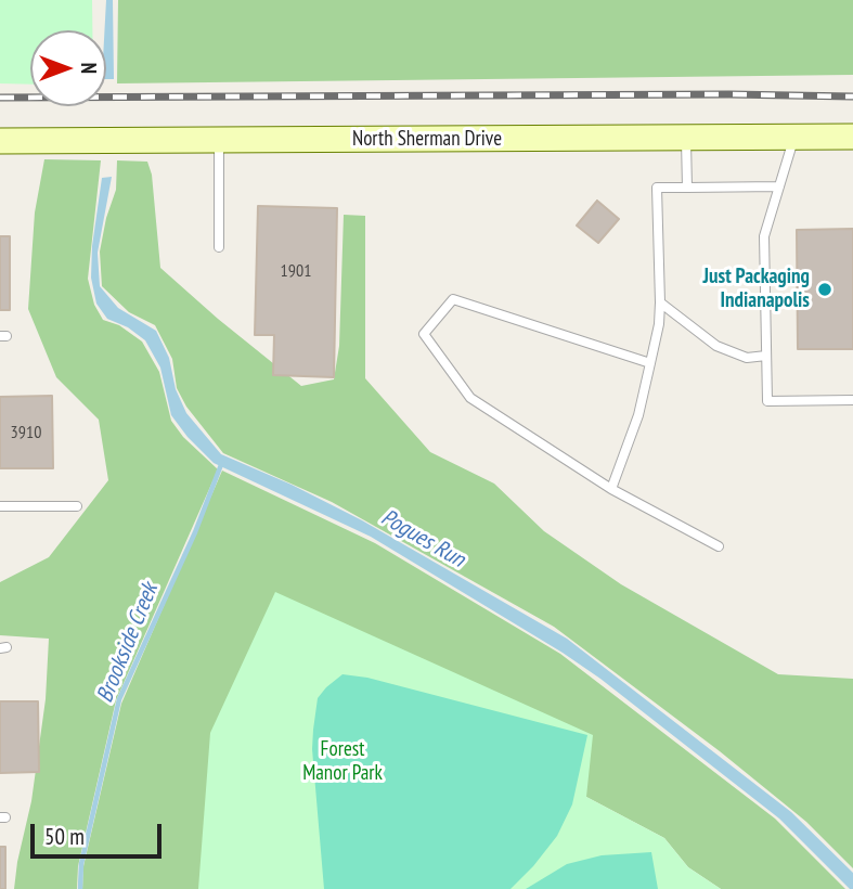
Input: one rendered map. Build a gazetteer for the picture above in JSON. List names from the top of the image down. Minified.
{"streets":{"main road":["North Sherman Drive"]},"water":["Pogues Run","Brookside Creek"],"parks":["Forest Manor Park"],"places":["Just Packaging Indianapolis"],"house_numbers":["1901","3910"],"scale_bar":"50 m","north":"right"}
